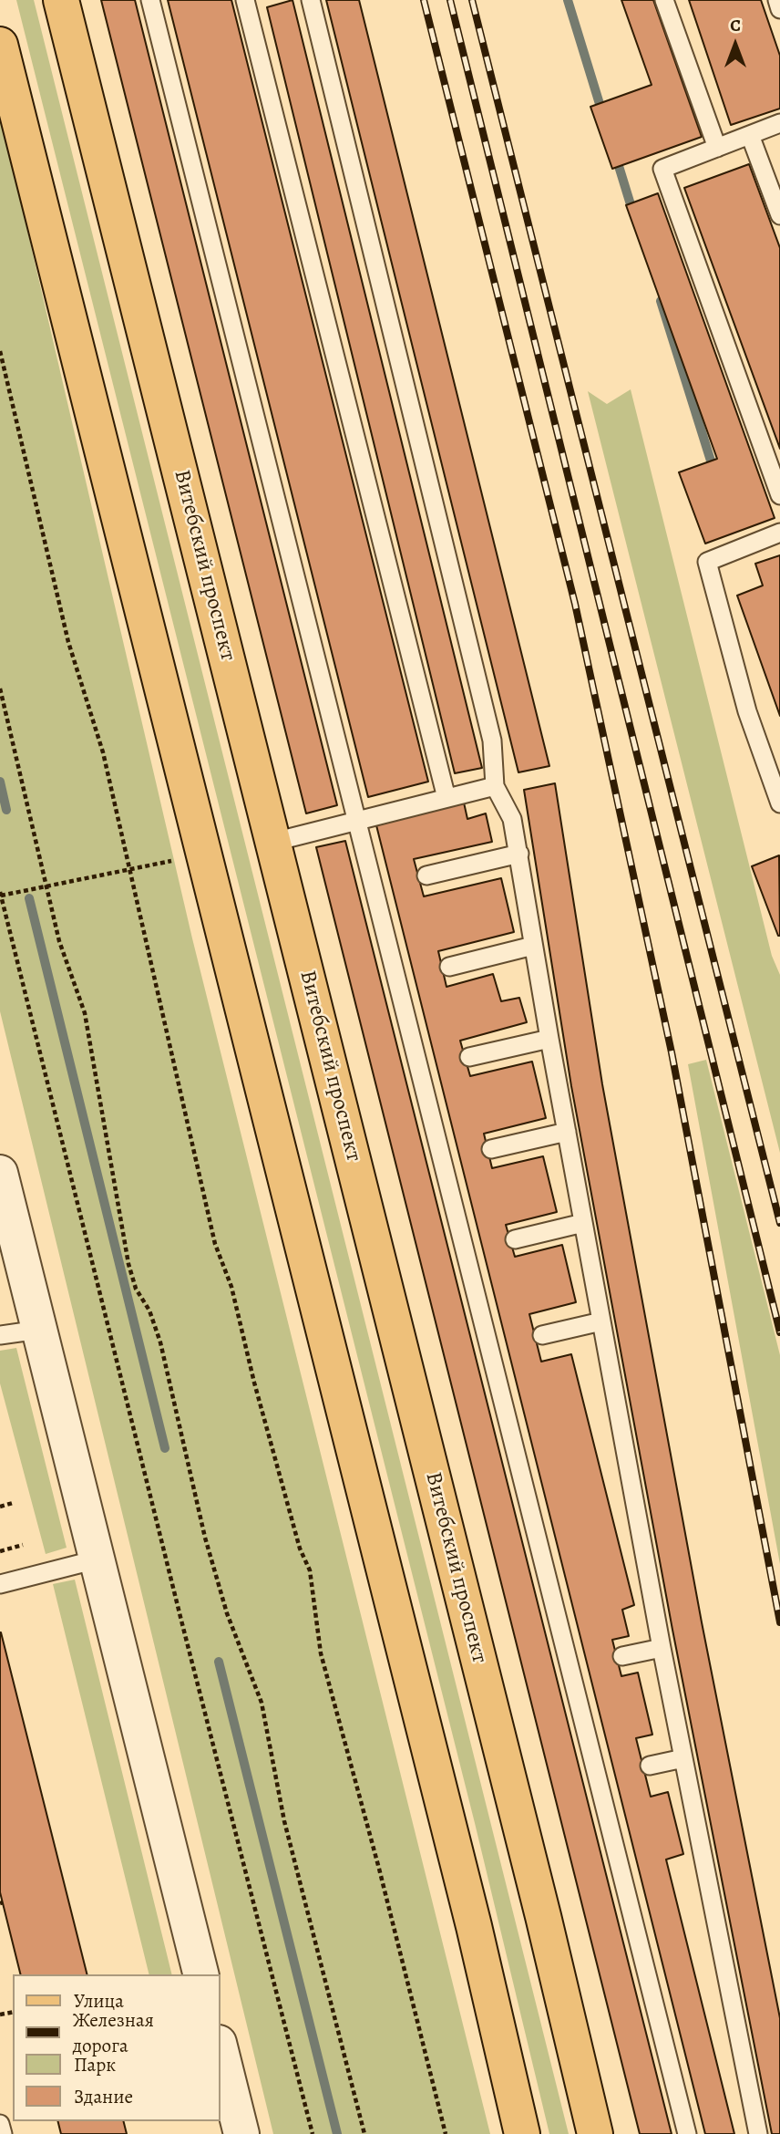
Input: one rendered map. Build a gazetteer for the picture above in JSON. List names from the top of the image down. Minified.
{"streets":{"main road":["Витебский проспект"]},"legend":["Улица","Железная дорога","Парк","Здание"],"north":"top"}
